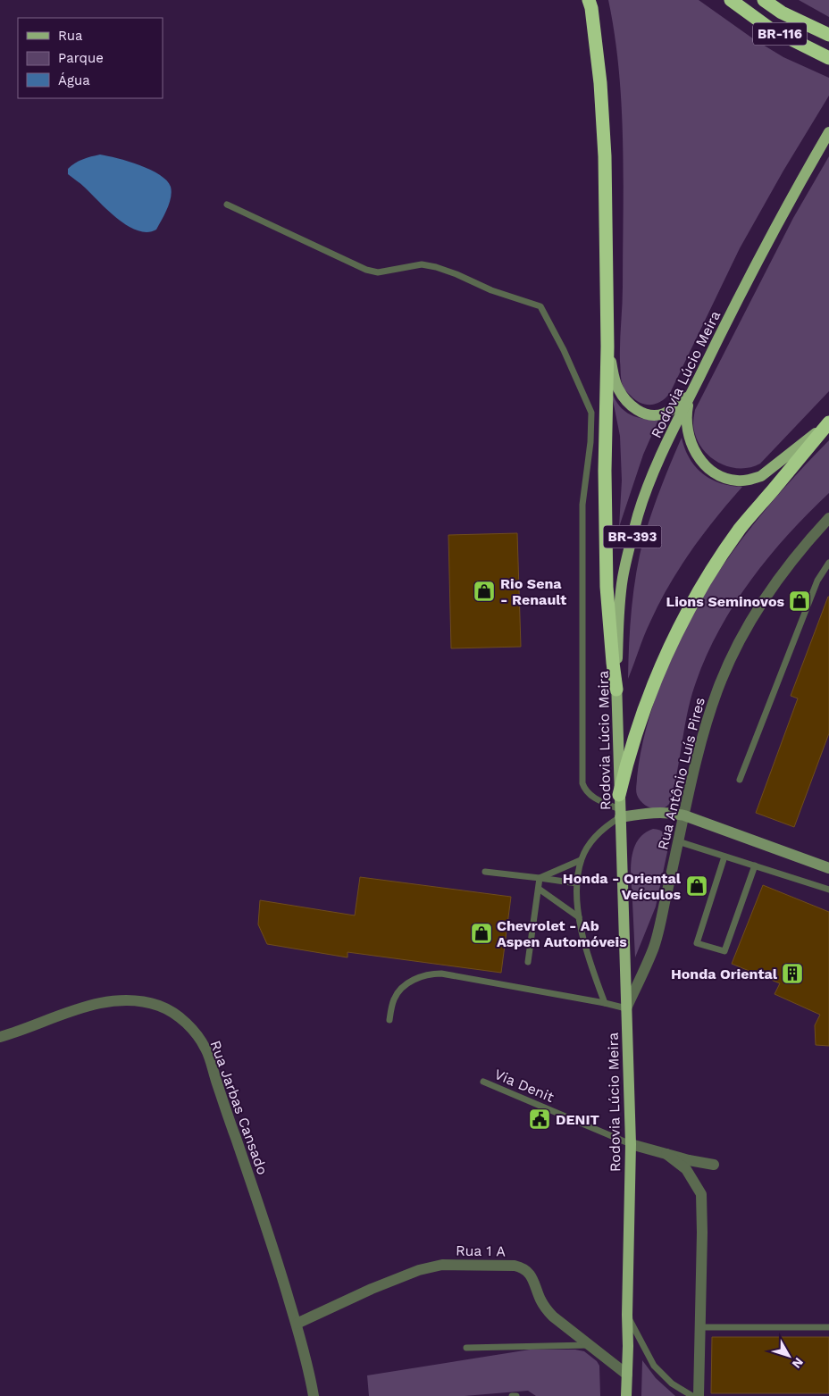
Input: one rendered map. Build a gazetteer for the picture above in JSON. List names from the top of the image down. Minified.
{"streets":{"highway":["BR-116"],"main road":["Rodovia Lúcio Meira","BR-393"],"street":["Rua Antônio Luís Pires","Rua Jarbas Cansado","Rua 1 A"],"lane":["Via Denit"]},"crossings":[["Rodovia Lúcio Meira","Rua Antônio Luís Pires"],["Rodovia Lúcio Meira","Via Denit"],["Rodovia Lúcio Meira","Rua 1 A"],["Rua Jarbas Cansado","Rua 1 A"]],"places":{"shop":["Rio Sena - Renault","Lions Seminovos","Honda - Oriental Veículos","Chevrolet - Ab Aspen Automóveis"],"building":["Honda Oriental"],"public building":["DENIT"]},"legend":["Rua","Parque","Água"],"north":"bottom right"}
